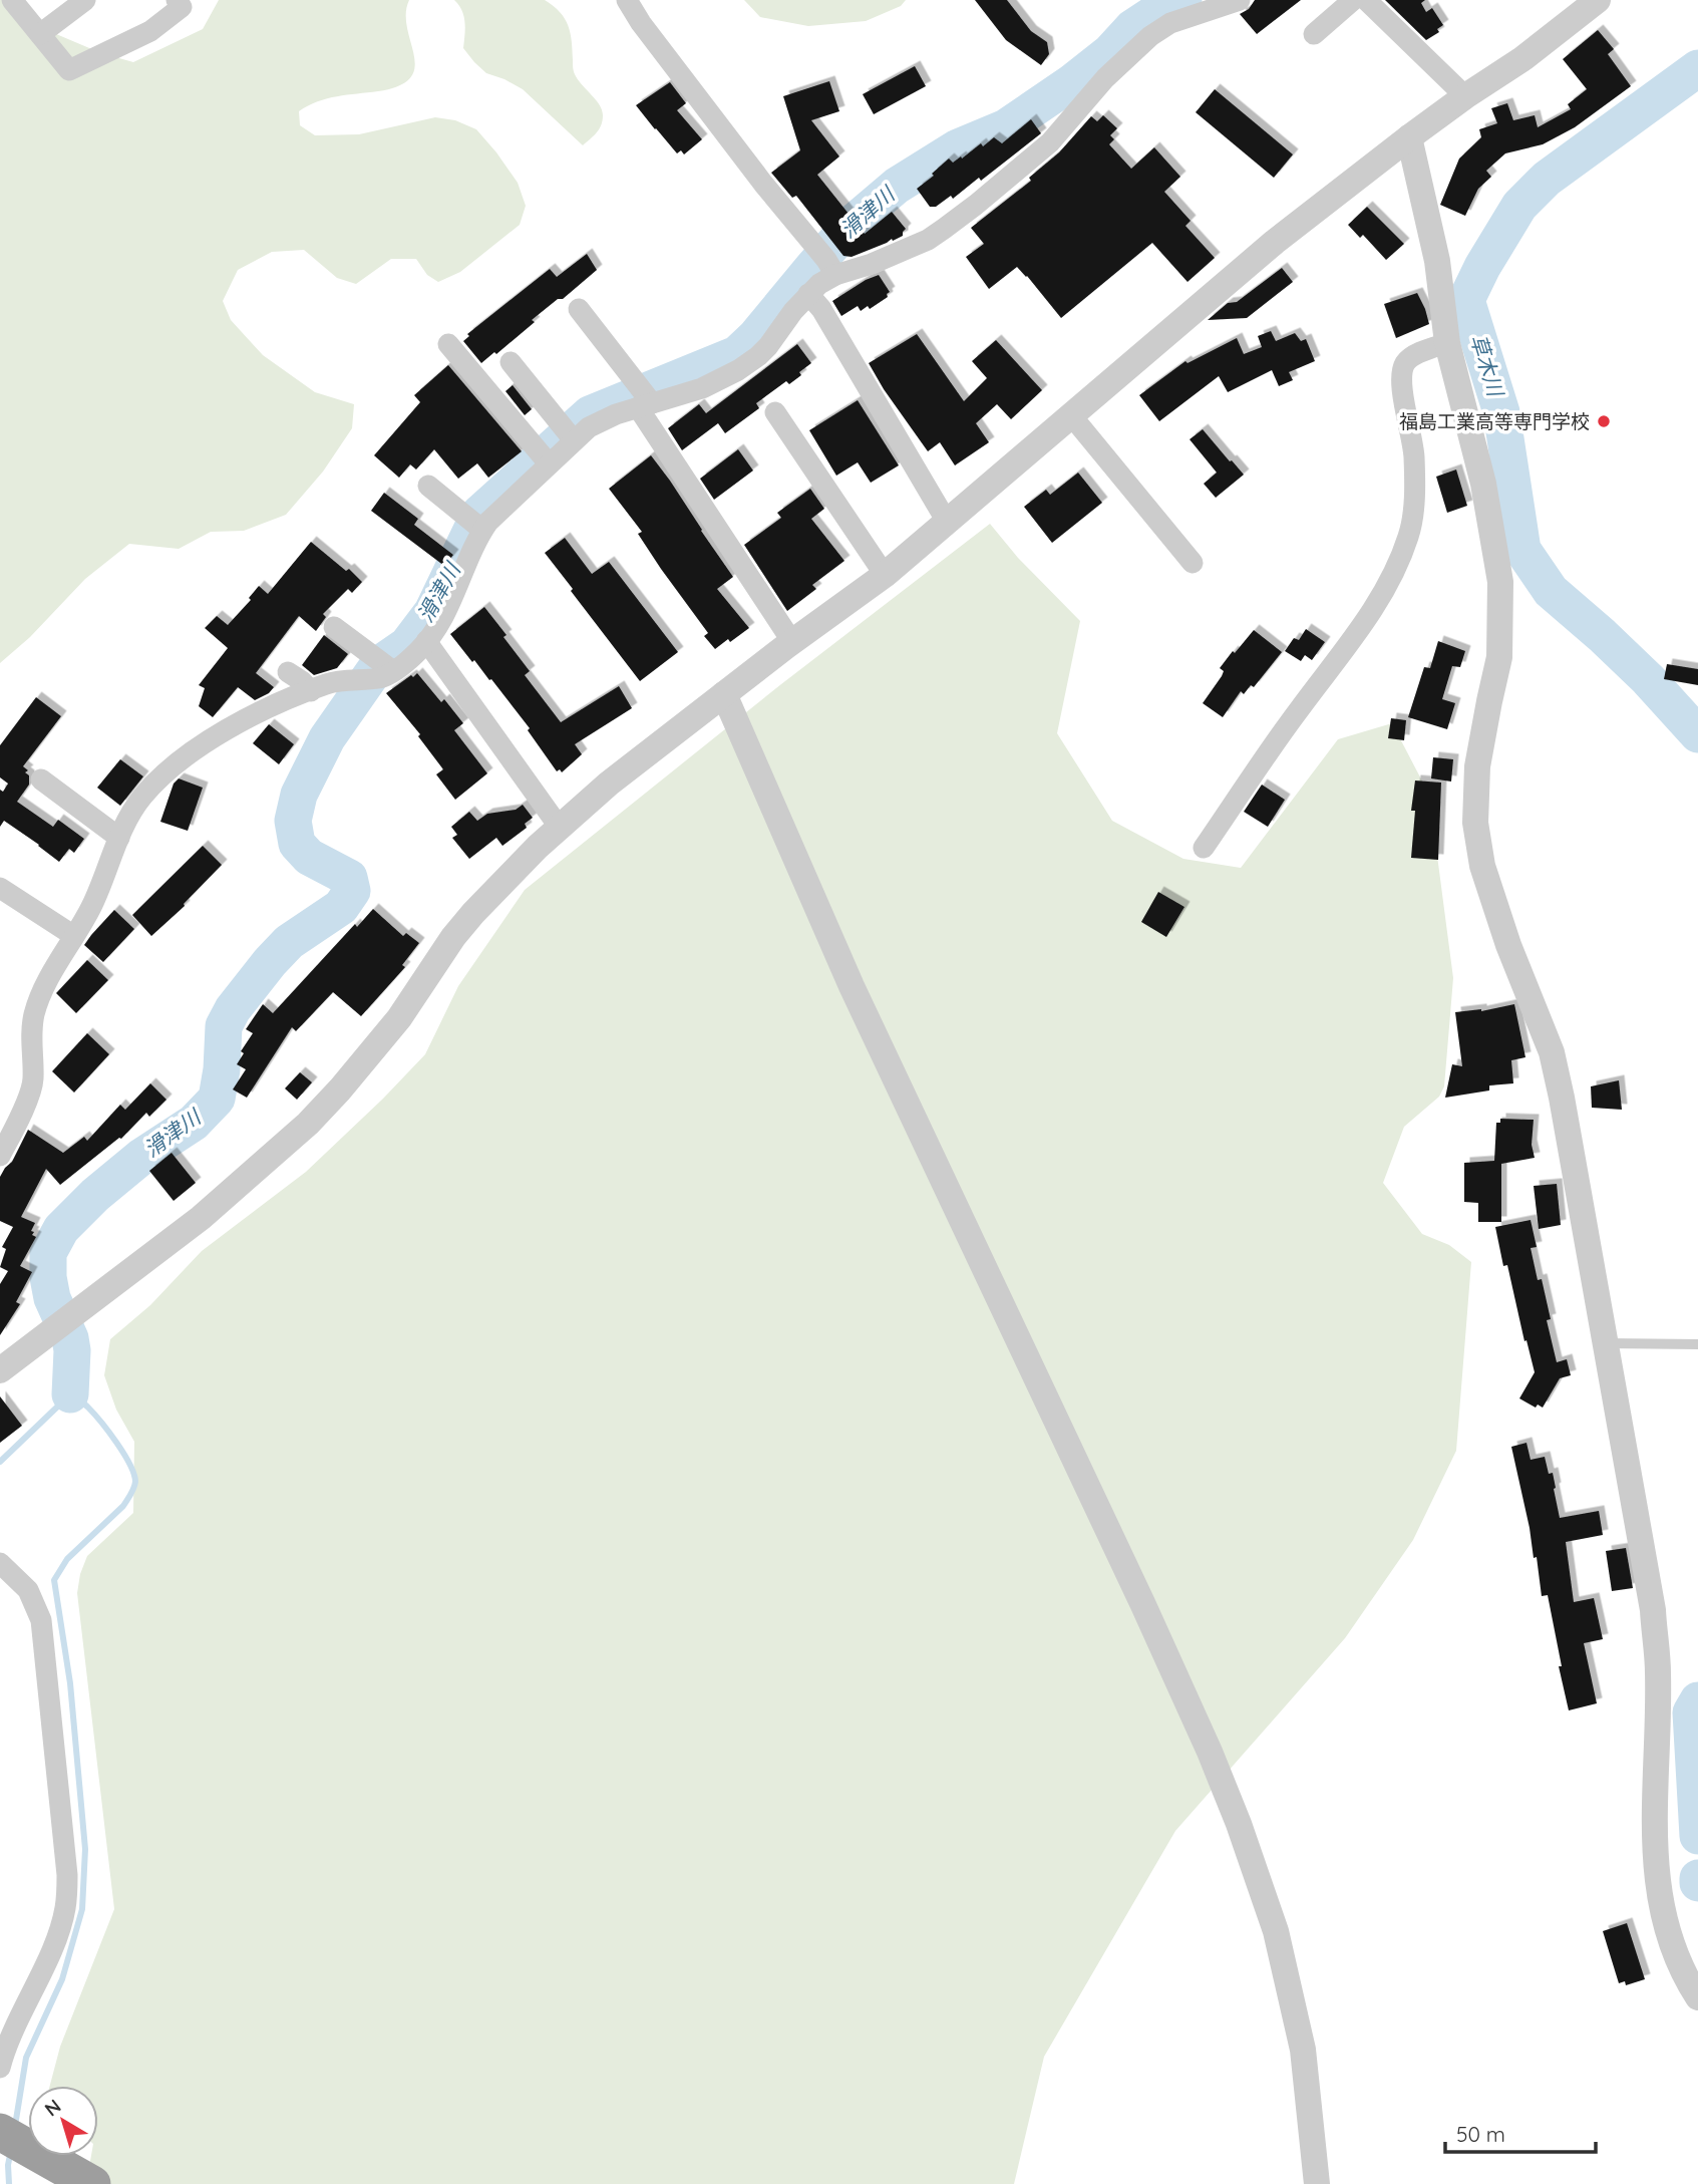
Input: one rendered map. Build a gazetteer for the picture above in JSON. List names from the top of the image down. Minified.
{"water":["滑津川","草木川"],"places":["福島工業高等専門学校"],"scale_bar":"50 m","north":"top left"}
